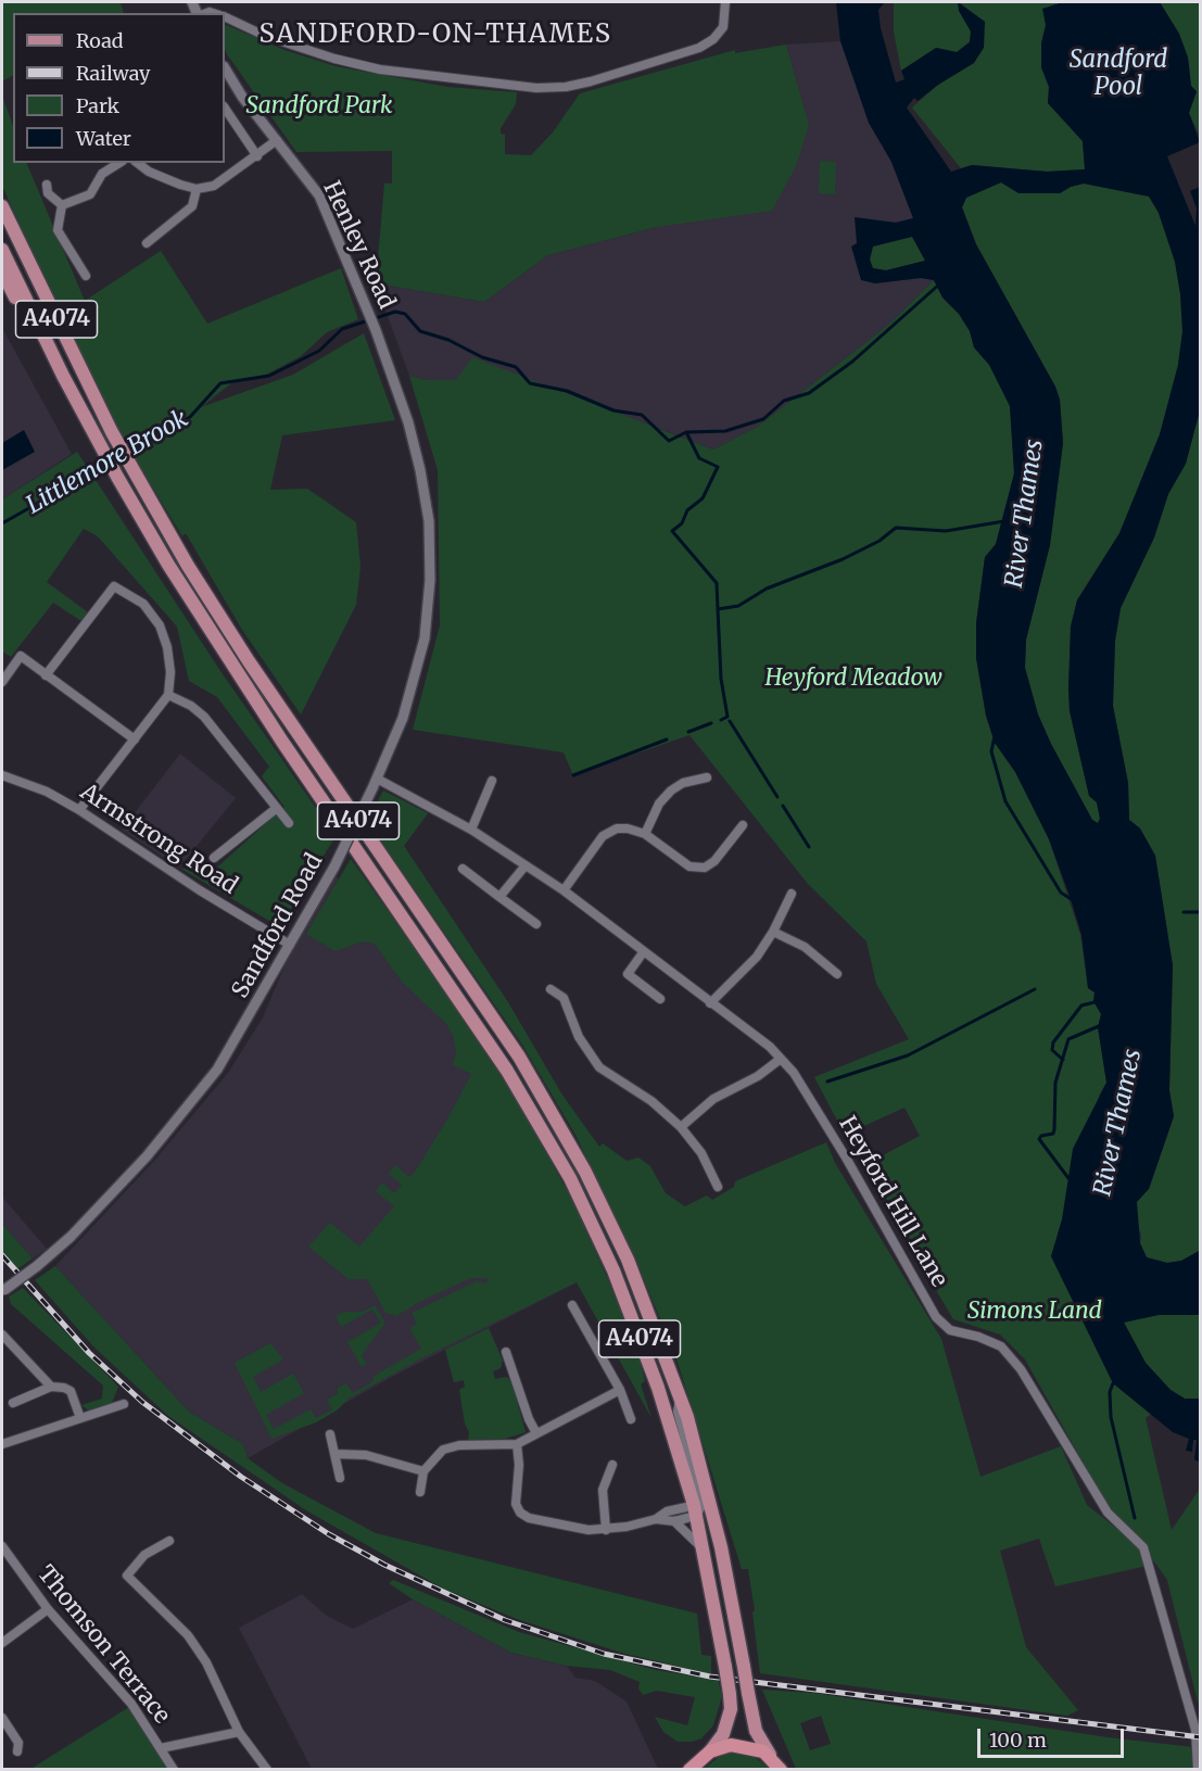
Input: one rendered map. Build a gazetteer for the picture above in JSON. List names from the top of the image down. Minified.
{"streets":{"main road":["A4074"],"street":["Henley Road","Armstrong Road","Sandford Road","Heyford Hill Lane","Thomson Terrace"]},"crossings":[["Henley Road","Sandford Road"],["Armstrong Road","Sandford Road"],["Sandford Road","Heyford Hill Lane"]],"districts":["SANDFORD-ON-THAMES"],"water":["Sandford Pool","Littlemore Brook","River Thames"],"parks":["Sandford Park","Heyford Meadow","Simons Land"],"legend":["Road","Railway","Park","Water"],"scale_bar":"100 m"}
